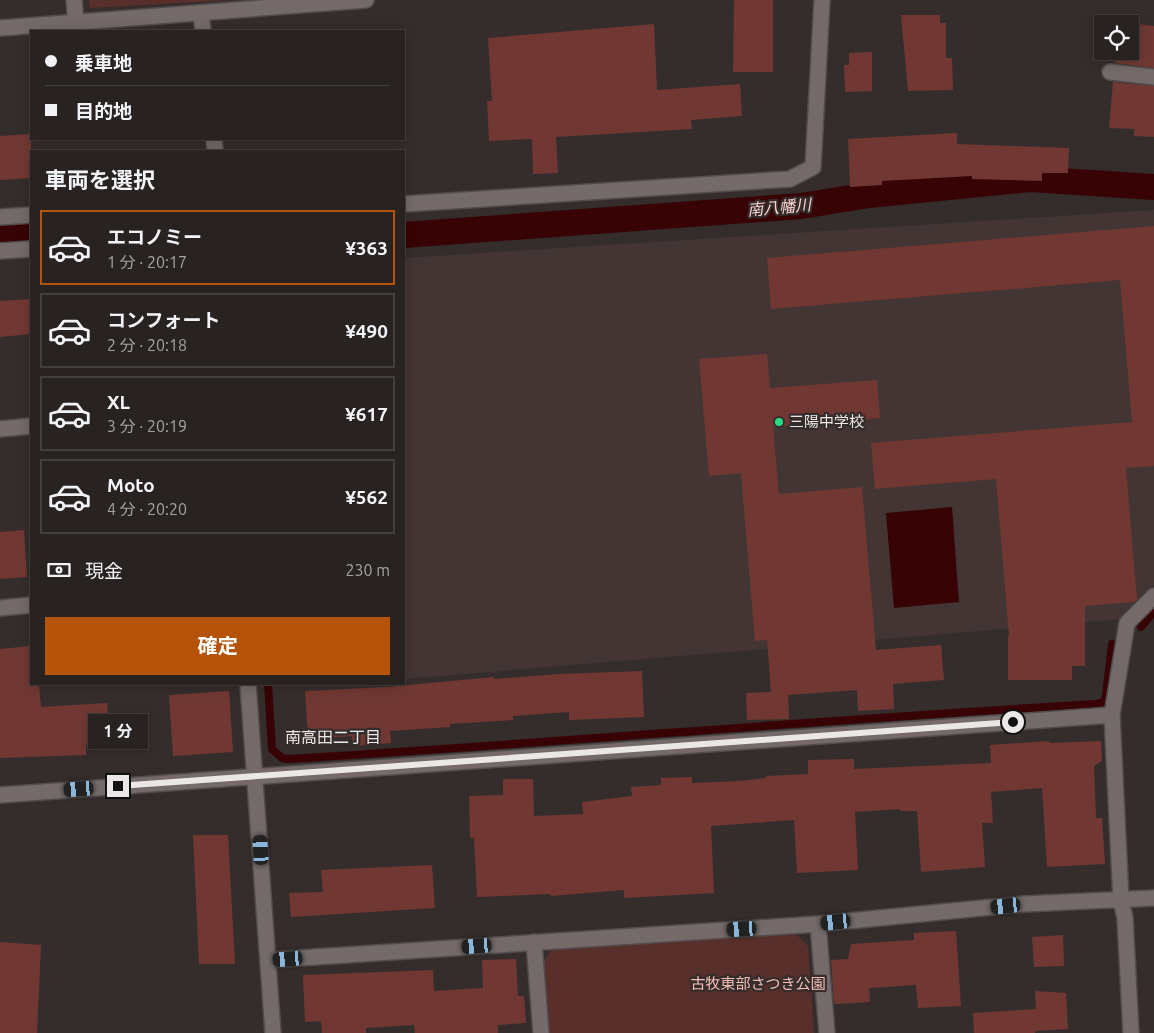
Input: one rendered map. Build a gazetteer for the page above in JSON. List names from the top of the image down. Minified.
{"districts":["南高田二丁目"],"water":["南八幡川"],"parks":["古牧東部さつき公園"],"places":["三陽中学校"],"page":{"banner":["乗車地","目的地"],"heading":"車両を選択","list":[{"name":"エコノミー","note":"1 分 · 20:17","value":"¥363"},{"name":"コンフォート","note":"2 分 · 20:18","value":"¥490"},{"name":"XL","note":"3 分 · 20:19","value":"¥617"},{"name":"Moto","note":"4 分 · 20:20","value":"¥562"}],"pay":["現金","230 m"],"buttons":"確定","bubble":"1 分"}}
